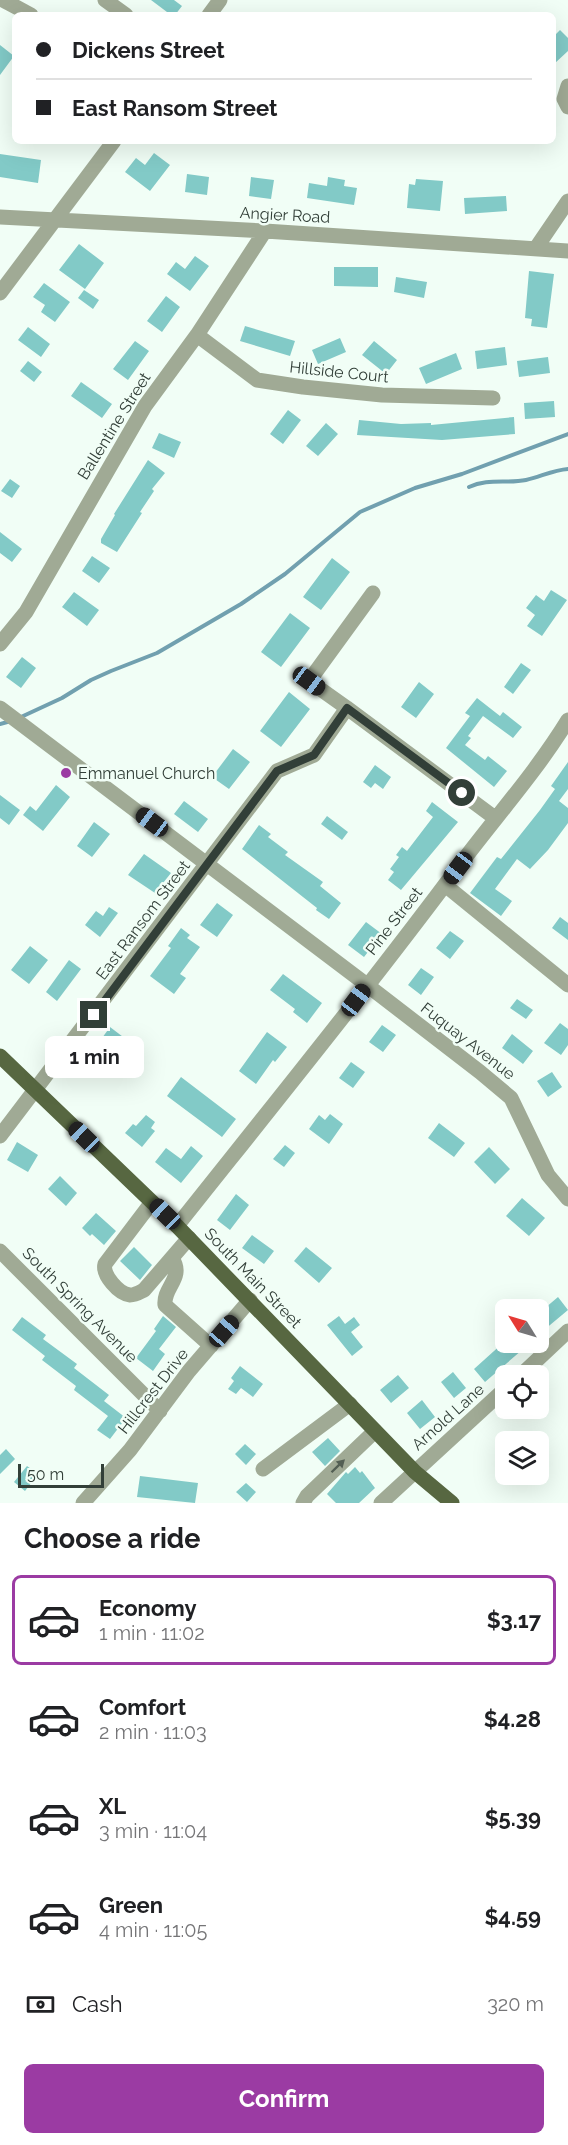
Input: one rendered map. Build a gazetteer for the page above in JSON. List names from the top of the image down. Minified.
{"streets":{"main road":["South Main Street"],"street":["Angier Road","Hillside Court","Ballentine Street","East Ransom Street","Pine Street","Fuquay Avenue","South Spring Avenue","Hillcrest Drive","Arnold Lane"]},"crossings":[["Angier Road","Ballentine Street"],["Hillside Court","Ballentine Street"],["East Ransom Street","Fuquay Avenue"],["East Ransom Street","South Main Street"],["Pine Street","Fuquay Avenue"],["Pine Street","South Main Street"],["South Main Street","Hillcrest Drive"],["South Main Street","Arnold Lane"],["South Spring Avenue","Hillcrest Drive"]],"places":["Emmanuel Church"],"scale_bar":"50 m","north":"top left","page":{"banner":["Dickens Street","East Ransom Street"],"bubble":"1 min","scale":"50 m","heading":"Choose a ride","list":[{"name":"Economy","note":"1 min · 11:02","value":"$3.17"},{"name":"Comfort","note":"2 min · 11:03","value":"$4.28"},{"name":"XL","note":"3 min · 11:04","value":"$5.39"},{"name":"Green","note":"4 min · 11:05","value":"$4.59"}],"pay":["Cash","320 m"],"buttons":"Confirm"}}
